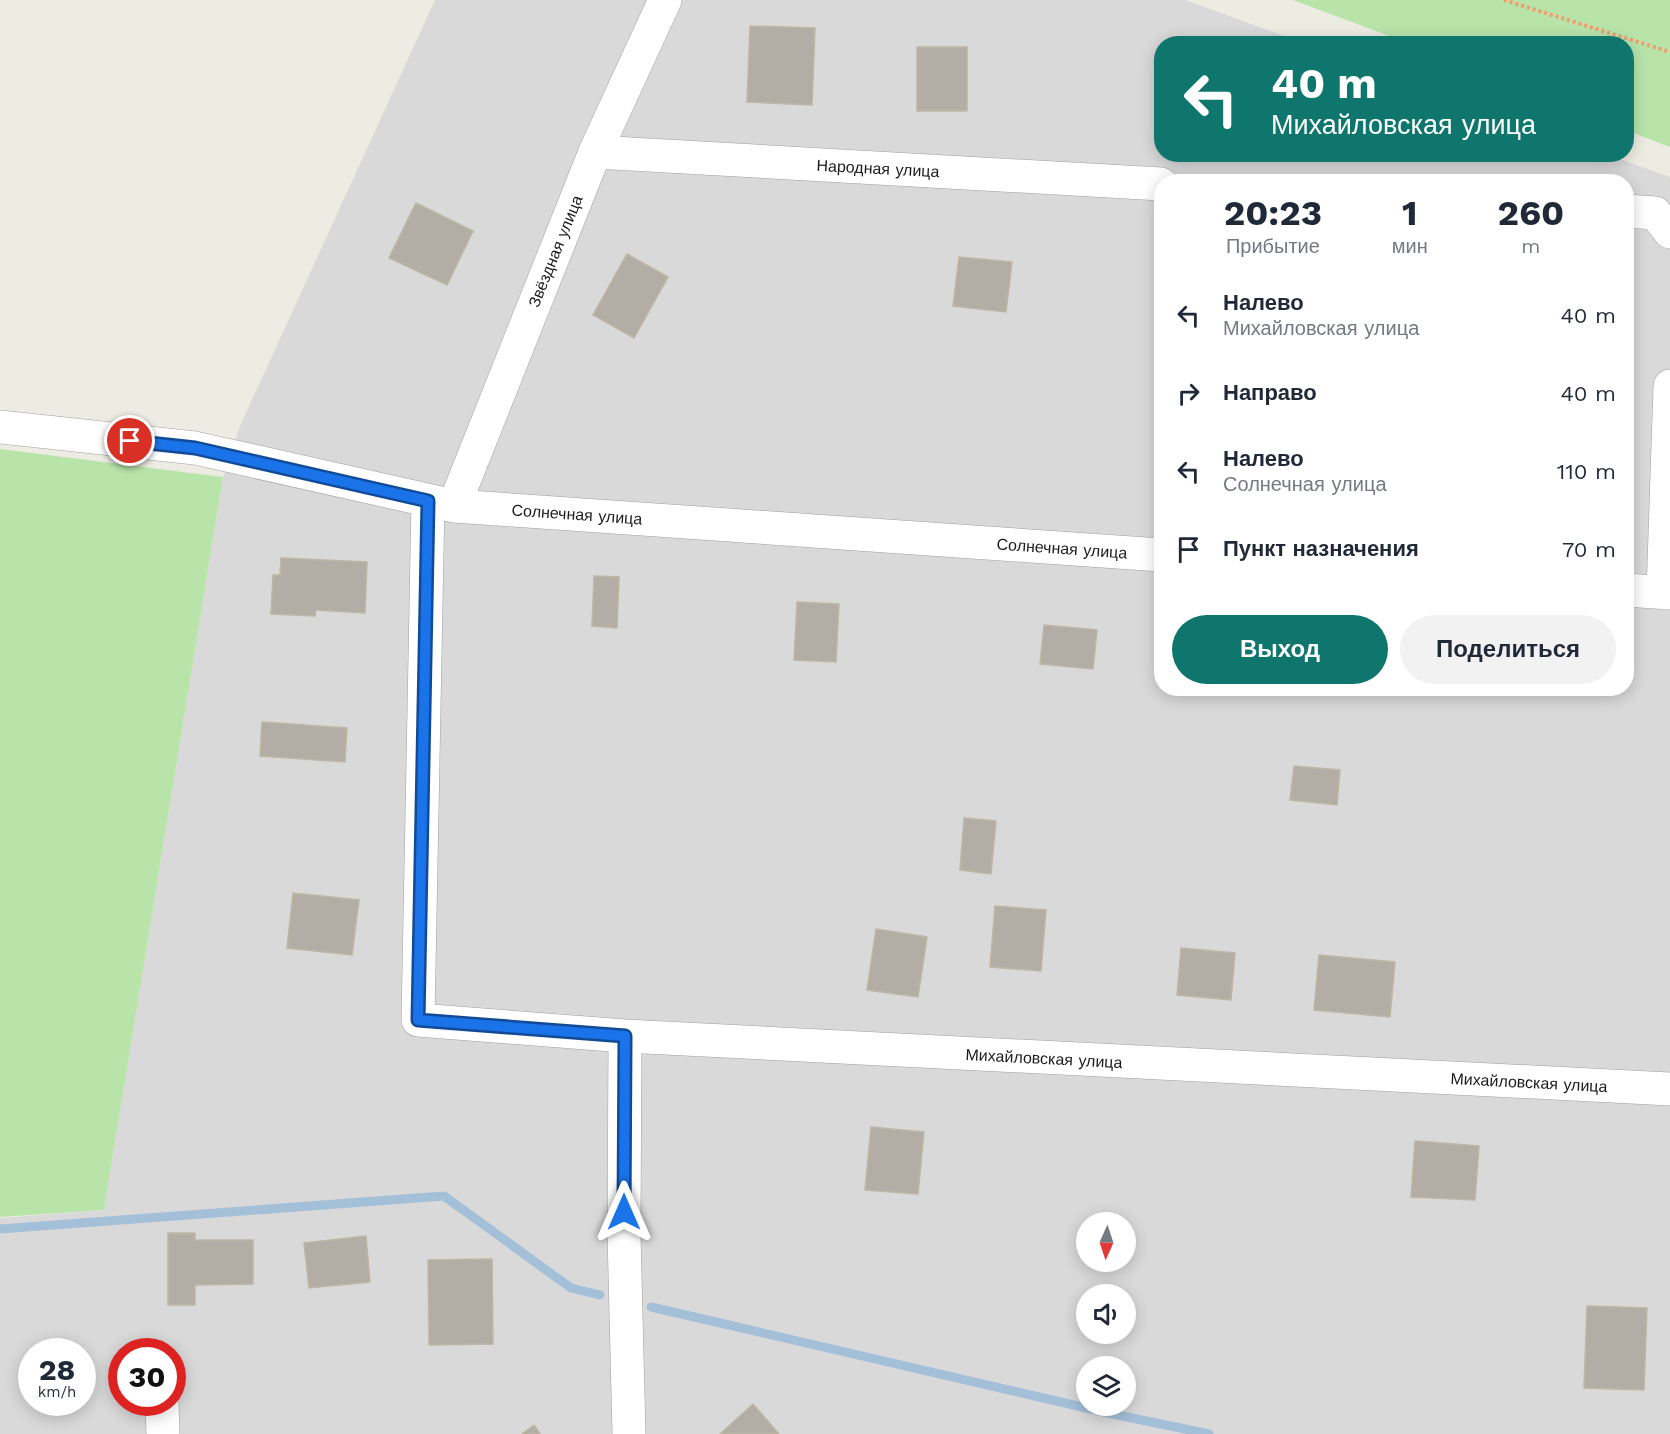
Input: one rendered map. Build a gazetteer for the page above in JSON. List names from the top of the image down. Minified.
{"streets":{"street":["Народная улица","Звёздная улица","Солнечная улица","Михайловская улица"]},"crossings":[["Народная улица","Звёздная улица"],["Звёздная улица","Солнечная улица"],["Звёздная улица","Михайловская улица"],["Солнечная улица","Михайловская улица"]],"north":"bottom","page":{"turn":["40 m","Михайловская улица"],"eta":["20:23","Прибытие","1","мин","260","m"],"list":[{"name":"Налево","note":"Михайловская улица","value":"40 m"},{"name":"Направо","value":"40 m"},{"name":"Налево","note":"Солнечная улица","value":"110 m"},{"name":"Пункт назначения","value":"70 m"}],"buttons":["Выход","Поделиться"],"speed":"28 km/h","limit":"30"}}
